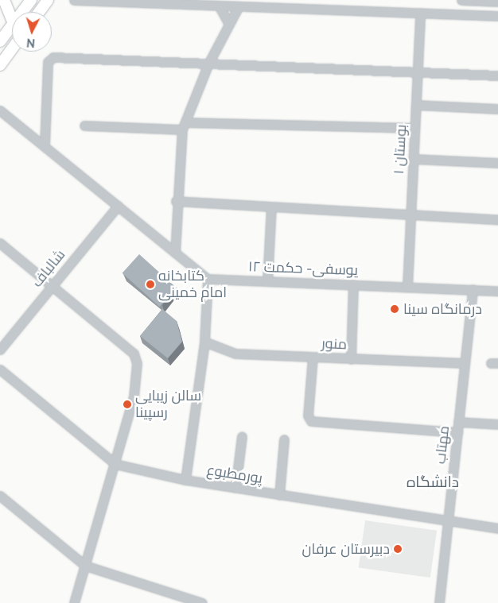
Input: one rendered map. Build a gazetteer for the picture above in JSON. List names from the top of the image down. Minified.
{"streets":{"street":["بوستان ۱","شالباف","یوسفی- حکمت ۱۲","منور","مهتاب","پورمطبوع"]},"crossings":[["بوستان ۱","یوسفی- حکمت ۱۲"],["یوسفی- حکمت ۱۲","مهتاب"],["منور","مهتاب"],["مهتاب","پورمطبوع"]],"districts":["دانشگاه"],"places":["کتابخانه امام خمینی","درمانگاه سینا","سالن زیبایی رسپینا","دبیرستان عرفان"],"north":"bottom"}
